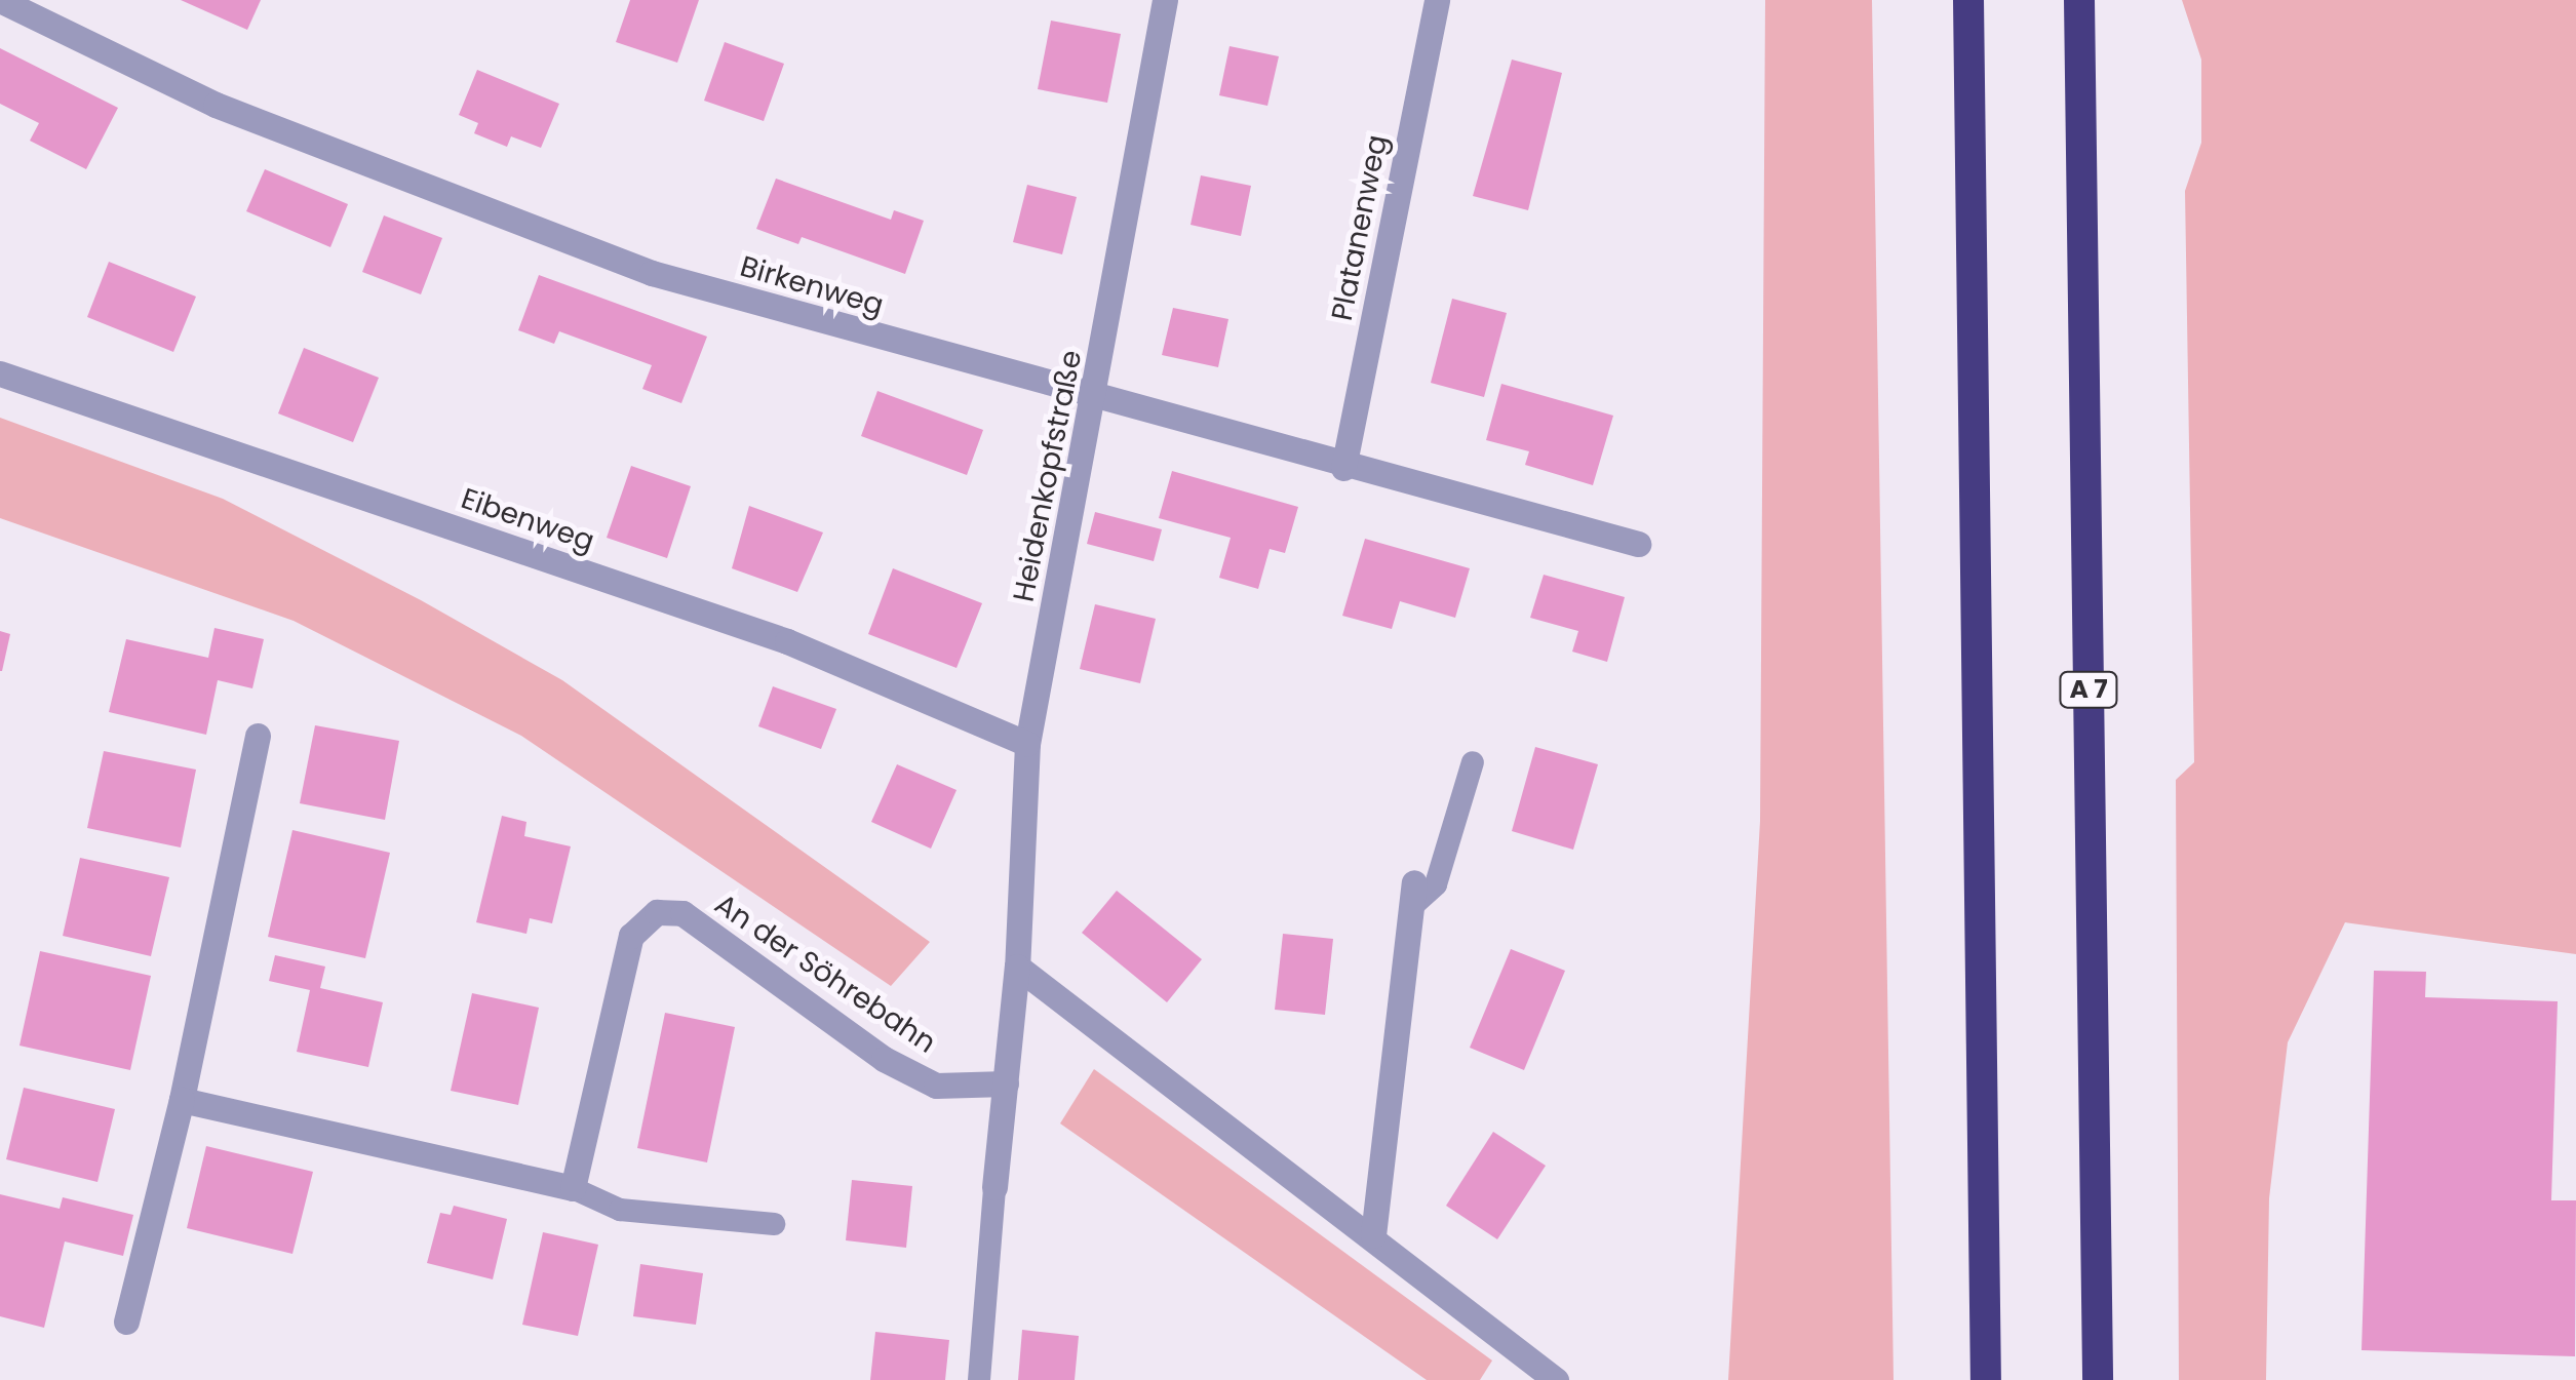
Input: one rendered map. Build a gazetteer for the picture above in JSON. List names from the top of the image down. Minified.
{"streets":{"highway":["A 7"],"street":["Platanenweg","Birkenweg","Heidenkopfstraße","Eibenweg","An der Söhrebahn"]},"crossings":[["Platanenweg","Birkenweg"],["Birkenweg","Heidenkopfstraße"],["Heidenkopfstraße","Eibenweg"],["Heidenkopfstraße","An der Söhrebahn"]]}
